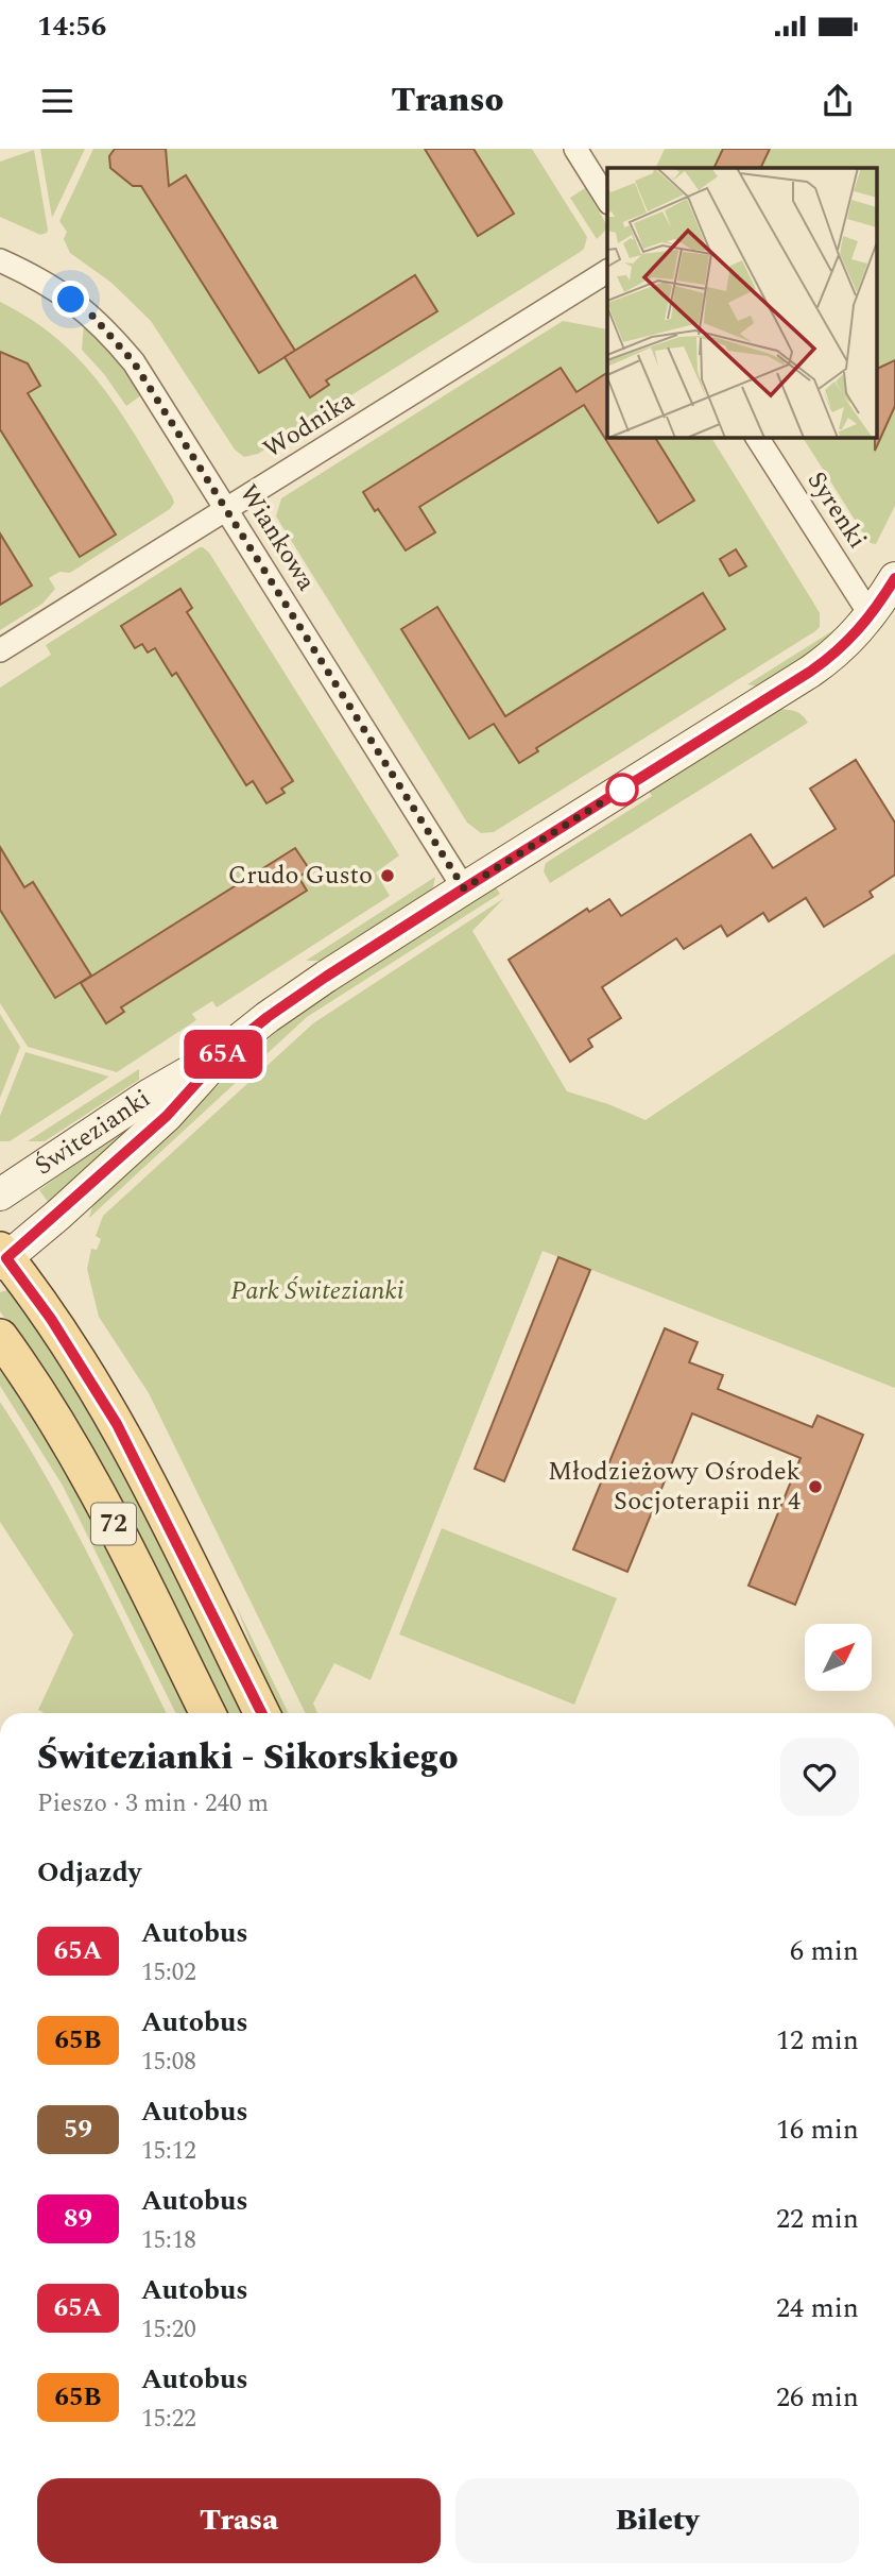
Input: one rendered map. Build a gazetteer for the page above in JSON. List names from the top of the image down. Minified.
{"streets":{"main road":["72"],"street":["Wodnika","Syrenki","Wiankowa","Świtezianki"]},"crossings":[["Wodnika","Wiankowa"],["Syrenki","Świtezianki"],["Wiankowa","Świtezianki"],["Świtezianki","72"]],"parks":["Park Świtezianki"],"places":["Crudo Gusto","Młodzieżowy Ośrodek Socjoterapii nr 4"],"lines":["bus line 65A"],"north":"top right","page":{"status":"14:56","header":"Transo","on_map":"65A","heading":[["Świtezianki - Sikorskiego","Pieszo · 3 min · 240 m"],"Odjazdy"],"list":[{"mark":"65A","name":"Autobus","note":"15:02","value":"6 min"},{"mark":"65B","name":"Autobus","note":"15:08","value":"12 min"},{"mark":"59","name":"Autobus","note":"15:12","value":"16 min"},{"mark":"89","name":"Autobus","note":"15:18","value":"22 min"},{"mark":"65A","name":"Autobus","note":"15:20","value":"24 min"},{"mark":"65B","name":"Autobus","note":"15:22","value":"26 min"}],"buttons":["Trasa","Bilety"]}}
